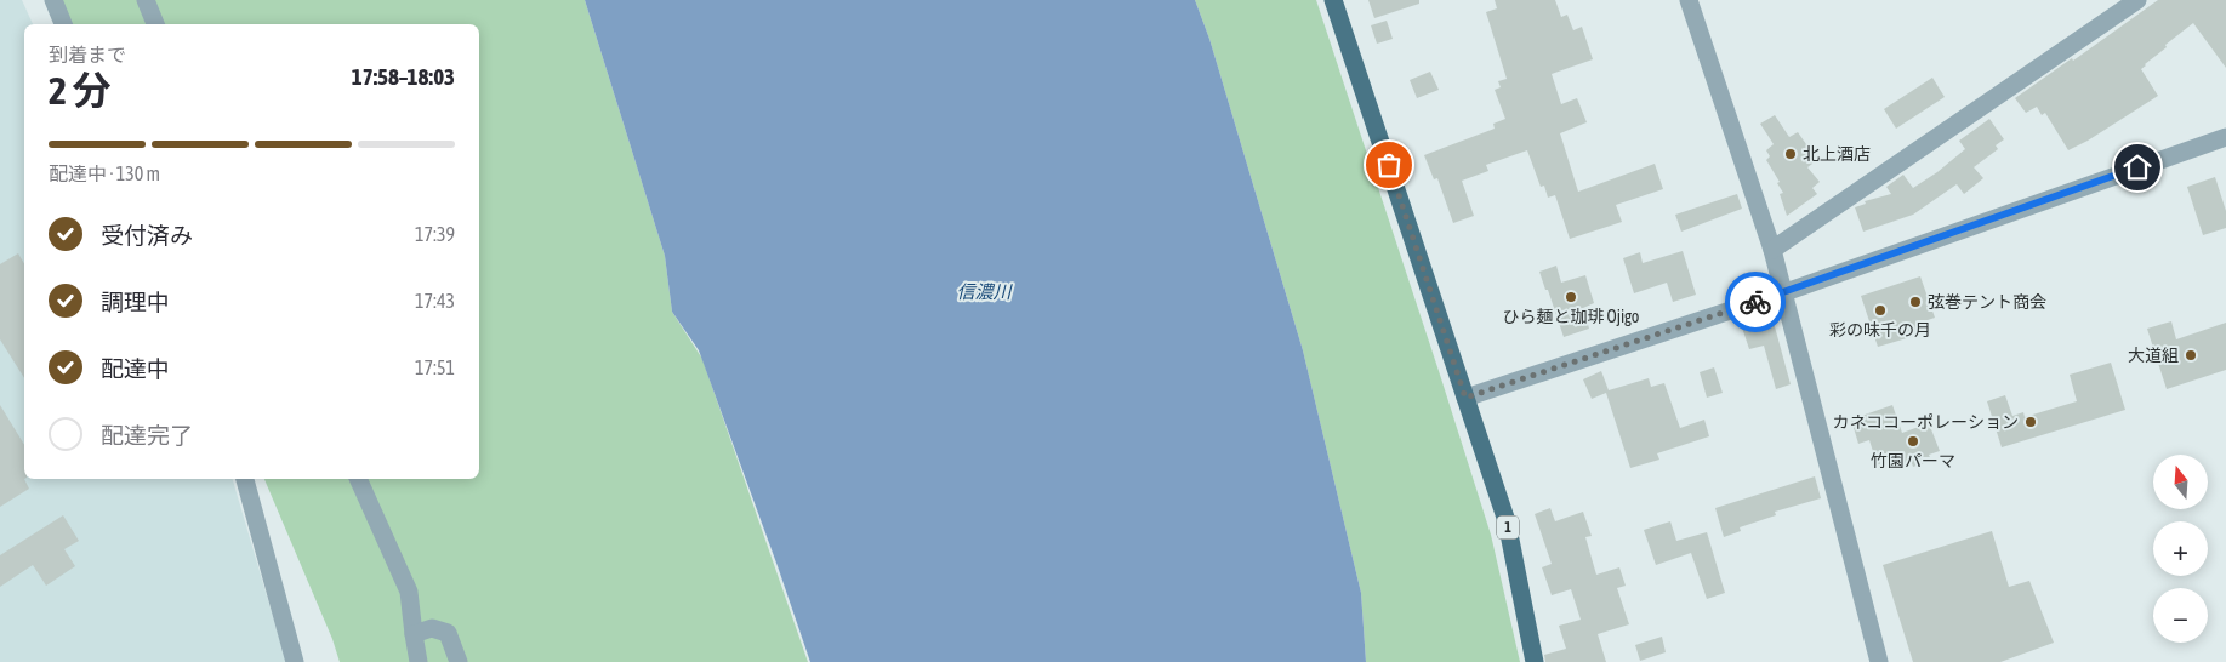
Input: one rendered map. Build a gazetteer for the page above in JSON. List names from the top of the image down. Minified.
{"streets":{"main road":["1"]},"water":["信濃川"],"places":["北上酒店","ひら麺と珈琲 Ojigo","弦巻テント商会","彩の味千の月","大道組","カネココーポレーション","竹園パーマ"],"north":"top","page":{"heading":["2 分","到着まで","17:58–18:03"],"bar":"配達中 · 130 m","list":[["受付済み","17:39"],["調理中","17:43"],["配達中","17:51"],"配達完了"],"map_buttons":["+","−"]}}
